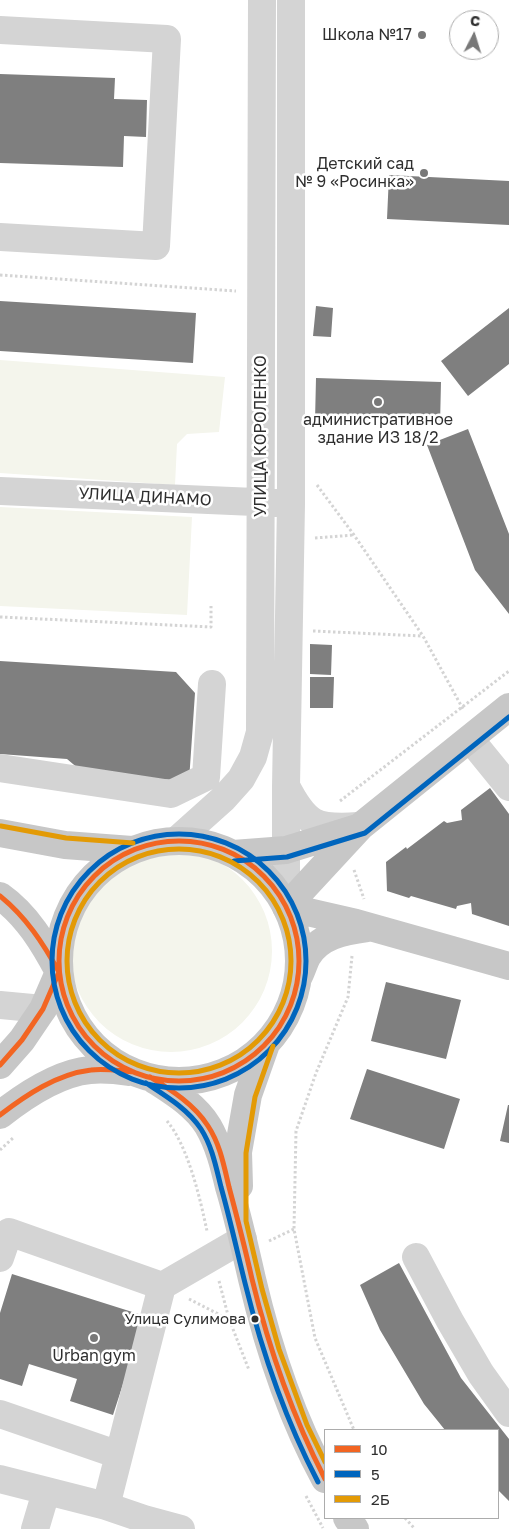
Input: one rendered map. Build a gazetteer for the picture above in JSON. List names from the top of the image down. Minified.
{"streets":{"street":["УЛИЦА КОРОЛЕНКО","УЛИЦА ДИНАМО"]},"crossings":[["УЛИЦА КОРОЛЕНКО","УЛИЦА ДИНАМО"]],"places":["Школа №17","Детский сад № 9 «Росинка»","административное здание ИЗ 18/2","Улица Сулимова","Urban gym"],"lines":["transit line 5","transit line 2Б","transit line 10"],"legend":["10","5","2Б"],"north":"top"}
